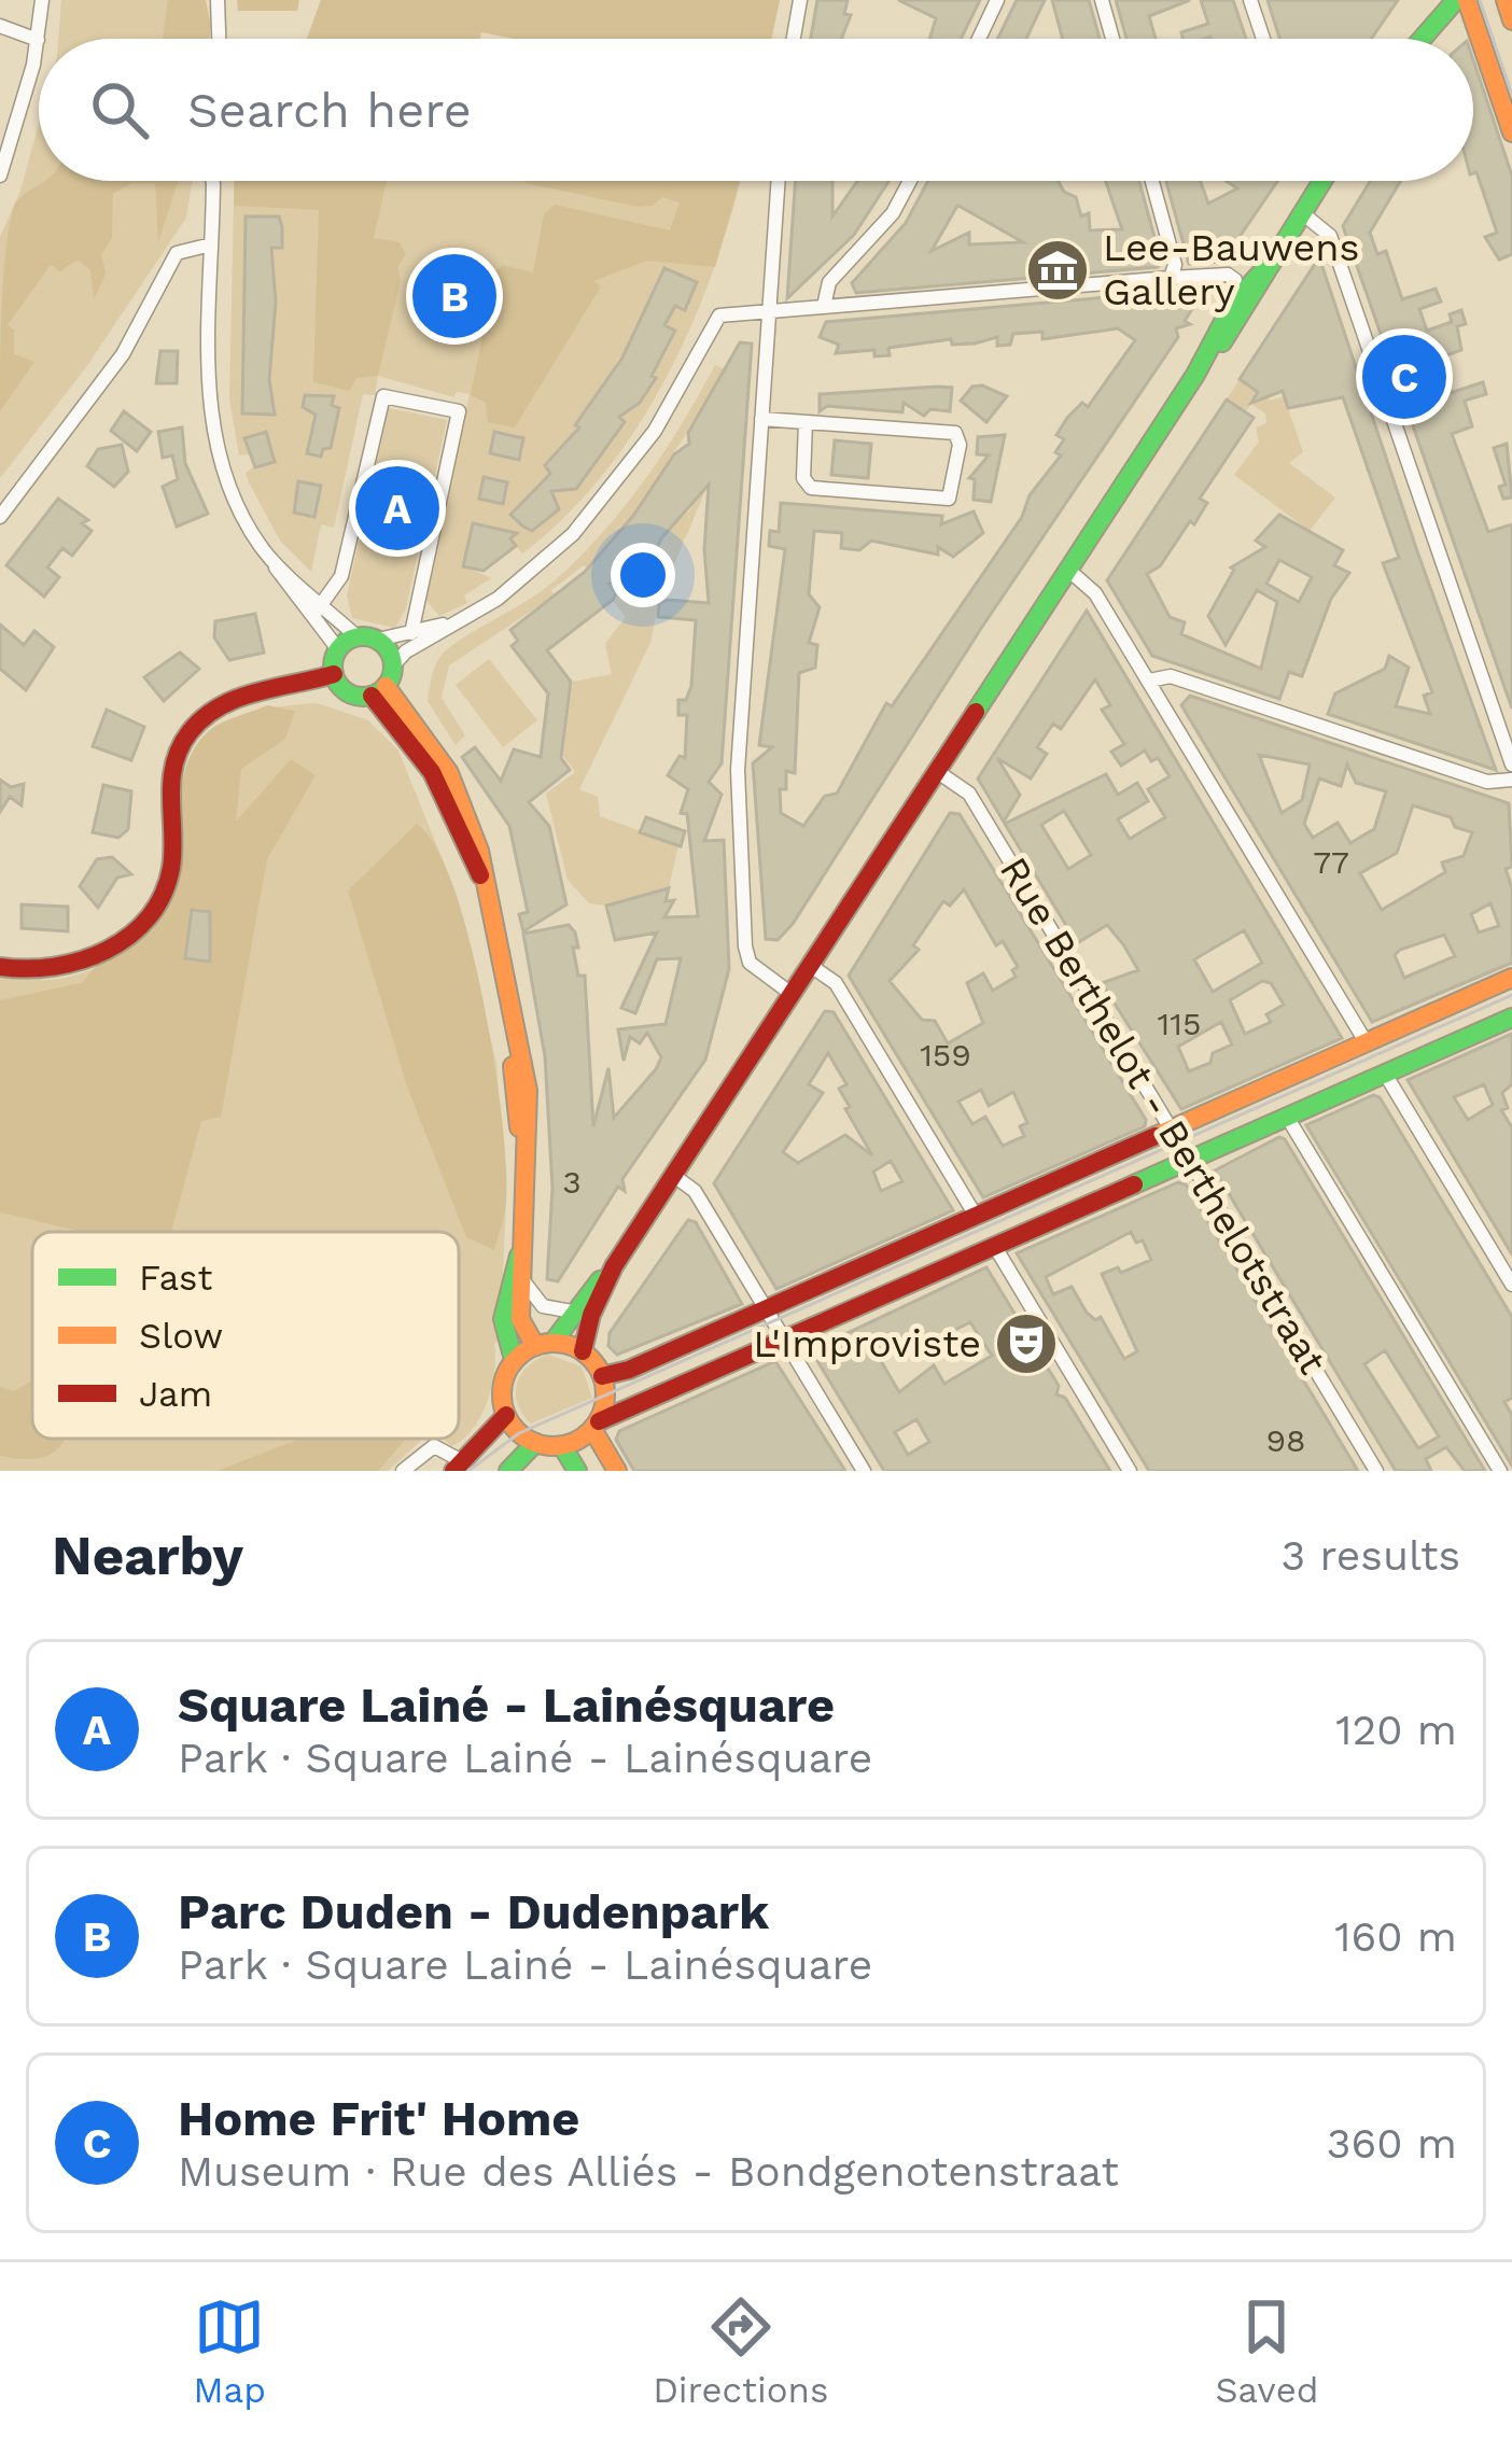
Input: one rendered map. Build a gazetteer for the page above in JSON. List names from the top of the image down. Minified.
{"streets":{"street":["Rue Berthelot - Berthelotstraat"]},"places":{"museum":["Lee-Bauwens Gallery"],"theatre":["L'Improviste"]},"house_numbers":["77","115","159","3","98"],"legend":["Fast","Slow","Jam"],"page":{"search":"Search here","pins":["B","C","A"],"heading":["Nearby","3 results"],"list":[{"mark":"A","name":"Square Lainé - Lainésquare","note":"Park · Square Lainé - Lainésquare","value":"120 m"},{"mark":"B","name":"Parc Duden - Dudenpark","note":"Park · Square Lainé - Lainésquare","value":"160 m"},{"mark":"C","name":"Home Frit' Home","note":"Museum · Rue des Alliés - Bondgenotenstraat","value":"360 m"}],"nav":["Map","Directions","Saved"]}}
